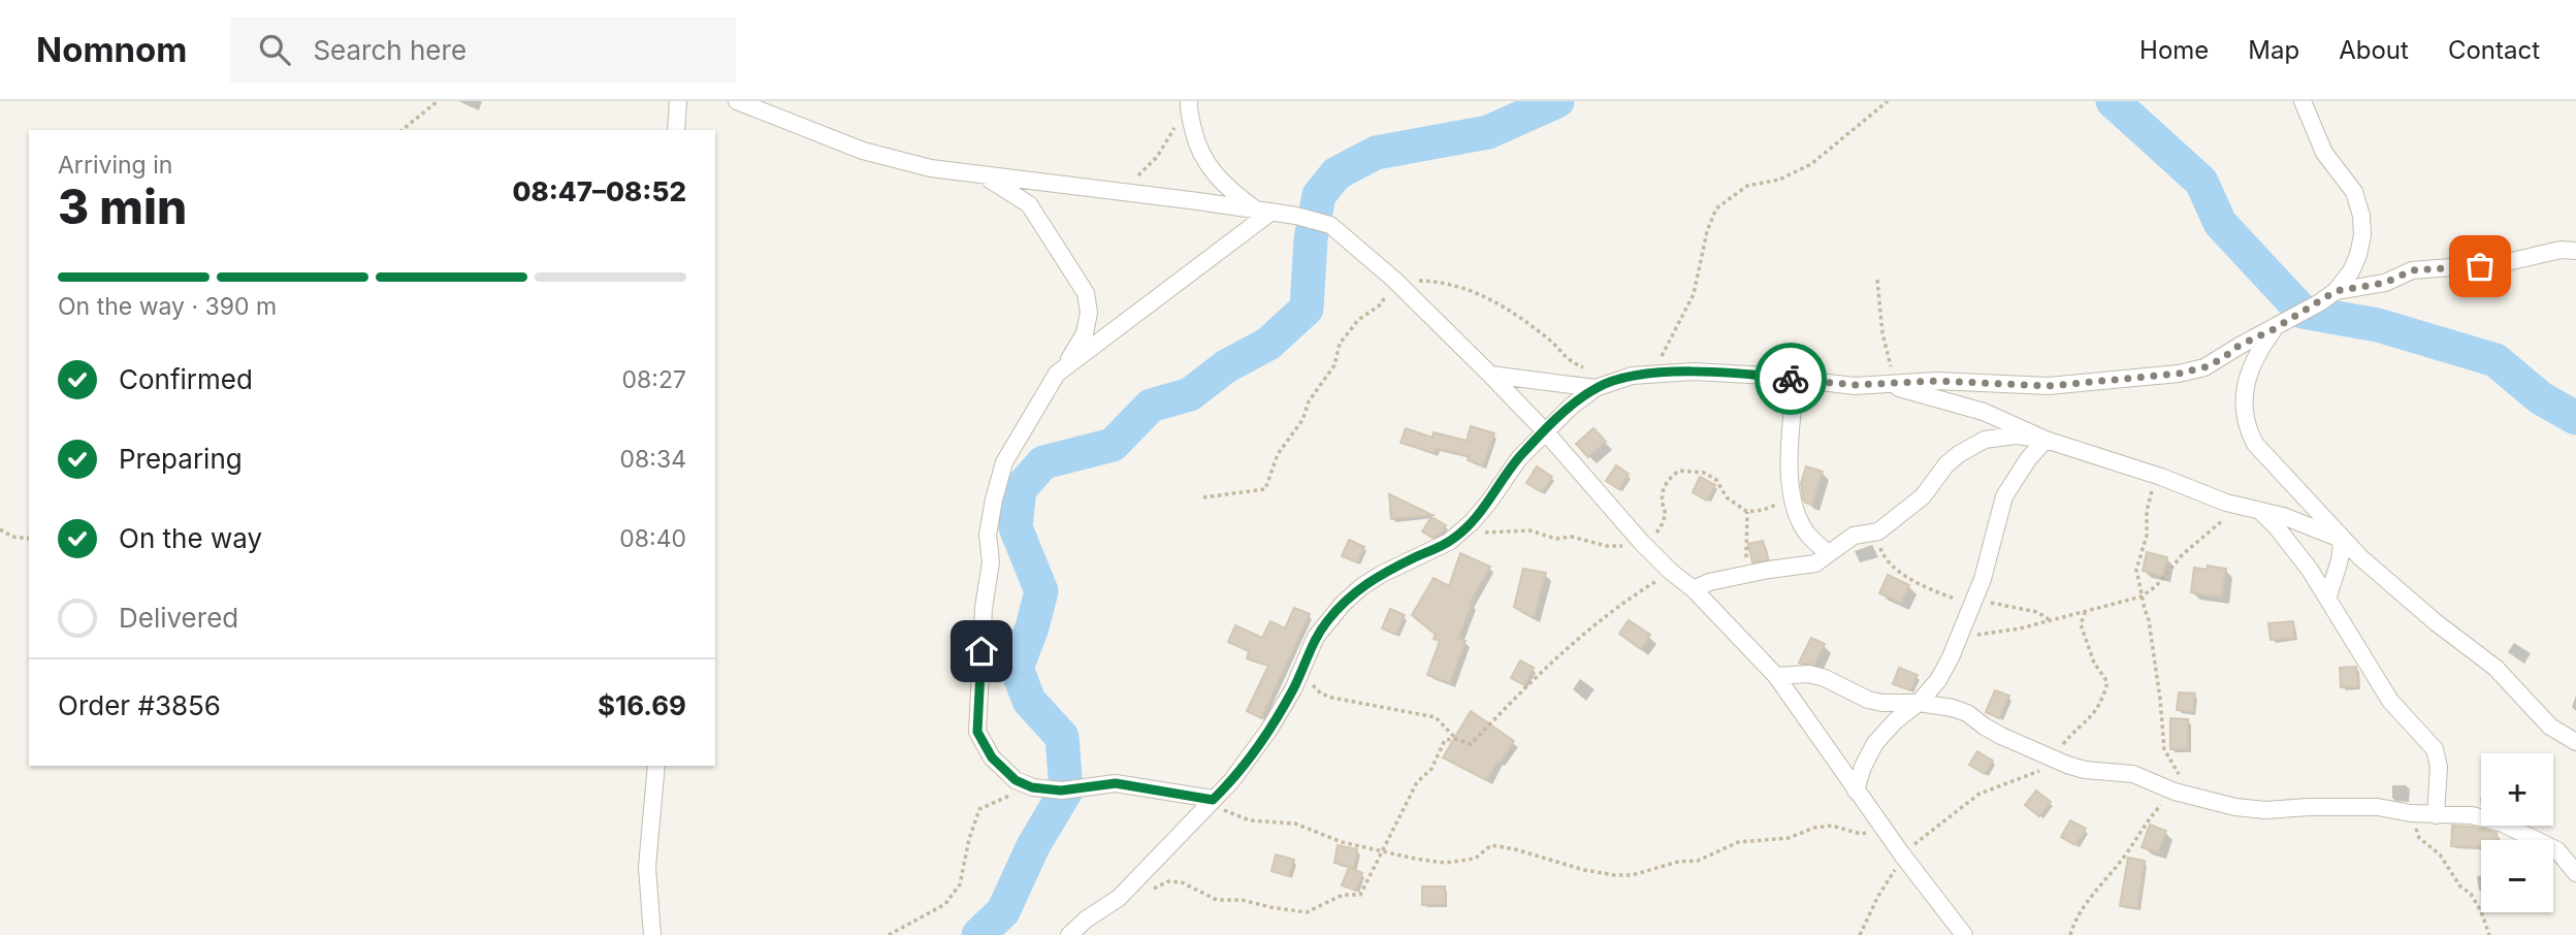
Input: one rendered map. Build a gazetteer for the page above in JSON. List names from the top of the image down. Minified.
{"page":{"header":"Nomnom","search":"Search here","nav":["Home","Map","About","Contact"],"heading":["3 min","Arriving in","08:47–08:52"],"panel":["Order #3856","$16.69"],"bar":"On the way · 390 m","list":[["Confirmed","08:27"],["Preparing","08:34"],["On the way","08:40"],"Delivered"],"map_buttons":["+","−"]}}
